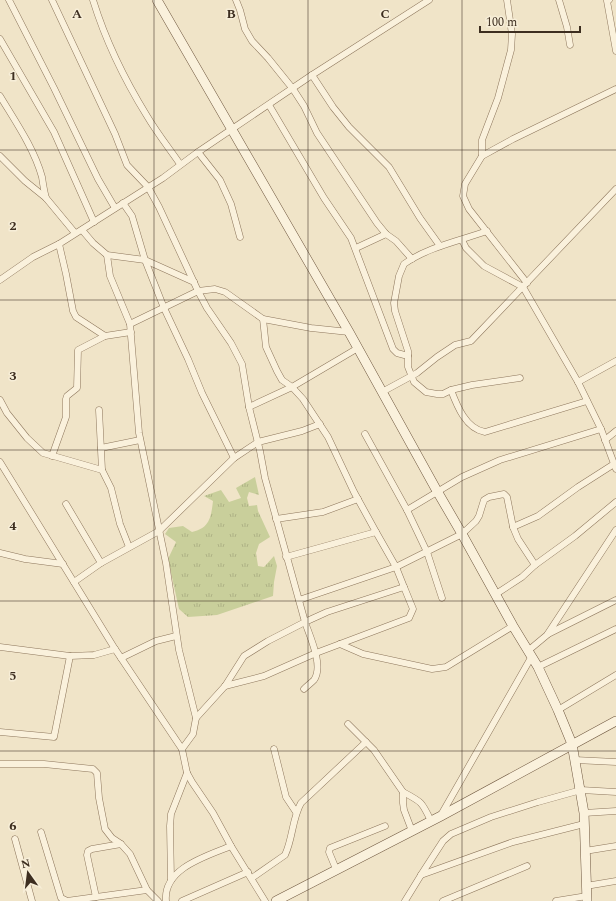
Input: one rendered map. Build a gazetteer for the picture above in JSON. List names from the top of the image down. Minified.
{"scale_bar":"100 m","north":"top","grid":{"columns":["A","B","C"],"rows":["1","2","3","4","5","6"]}}
